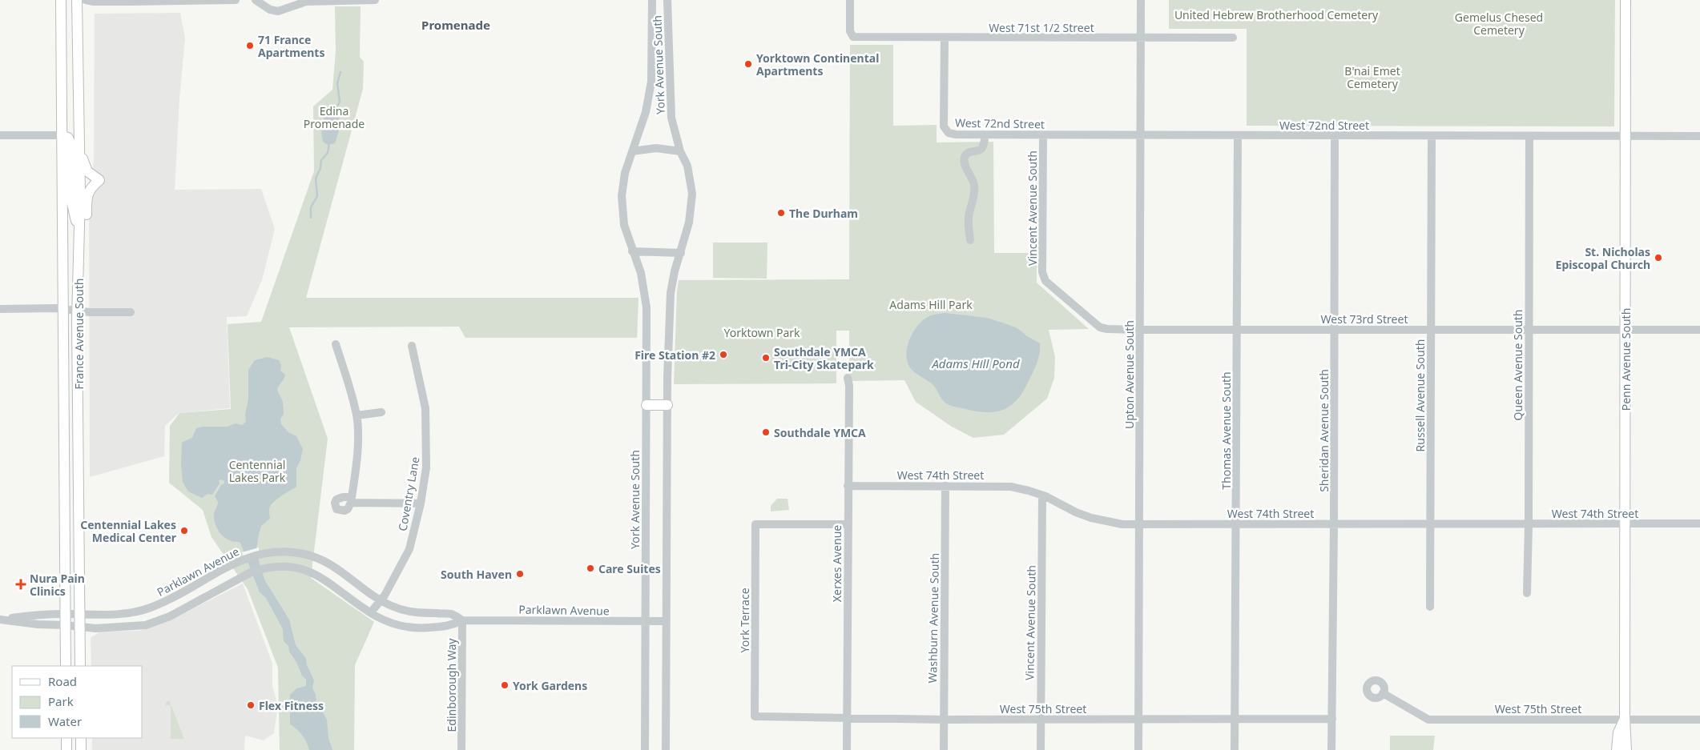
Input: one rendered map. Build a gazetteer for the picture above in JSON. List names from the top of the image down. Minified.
{"streets":{"main road":["France Avenue South","Penn Avenue South"],"street":["West 71st 1/2 Street","York Avenue South","West 72nd Street","Vincent Avenue South","West 73rd Street","Queen Avenue South","Upton Avenue South","Russell Avenue South","Thomas Avenue South","Sheridan Avenue South","West 74th Street","Coventry Lane","Xerxes Avenue","Parklawn Avenue","Washburn Avenue South","York Terrace","Edinborough Way","West 75th Street"]},"crossings":[["West 71st 1/2 Street","West 72nd Street"],["West 71st 1/2 Street","Upton Avenue South"],["York Avenue South","Parklawn Avenue"],["West 72nd Street","Vincent Avenue South"],["West 72nd Street","Penn Avenue South"],["West 72nd Street","Queen Avenue South"],["West 72nd Street","Upton Avenue South"],["West 72nd Street","Russell Avenue South"],["West 72nd Street","Thomas Avenue South"],["West 72nd Street","Sheridan Avenue South"],["Vincent Avenue South","West 73rd Street"],["Vincent Avenue South","West 74th Street"],["Vincent Avenue South","West 75th Street"],["West 73rd Street","Penn Avenue South"],["West 73rd Street","Queen Avenue South"],["West 73rd Street","Upton Avenue South"],["West 73rd Street","Russell Avenue South"],["West 73rd Street","Thomas Avenue South"],["West 73rd Street","Sheridan Avenue South"],["France Avenue South","Parklawn Avenue"],["Penn Avenue South","West 74th Street"],["Penn Avenue South","West 75th Street"],["Queen Avenue South","West 74th Street"],["Upton Avenue South","West 74th Street"],["Upton Avenue South","West 75th Street"],["Russell Avenue South","West 74th Street"],["Thomas Avenue South","West 74th Street"],["Thomas Avenue South","West 75th Street"],["Sheridan Avenue South","West 74th Street"],["Sheridan Avenue South","West 75th Street"],["West 74th Street","Xerxes Avenue"],["West 74th Street","Washburn Avenue South"],["Coventry Lane","Parklawn Avenue"],["Xerxes Avenue","York Terrace"],["Xerxes Avenue","West 75th Street"],["Parklawn Avenue","Edinborough Way"],["Washburn Avenue South","West 75th Street"],["York Terrace","West 75th Street"]],"districts":["Promenade"],"water":["Adams Hill Pond"],"parks":["United Hebrew Brotherhood Cemetery","Gemelus Chesed Cemetery","B'nai Emet Cemetery","Edina Promenade","Adams Hill Park","Yorktown Park","Centennial Lakes Park"],"places":{"other":["71 France Apartments","Yorktown Continental Apartments","The Durham","St. Nicholas Episcopal Church","Fire Station #2","Southdale YMCA Tri-City Skatepark","Southdale YMCA","Centennial Lakes Medical Center","Care Suites","South Haven","York Gardens","Flex Fitness"],"health":["Nura Pain Clinics"]},"legend":["Road","Park","Water"]}
